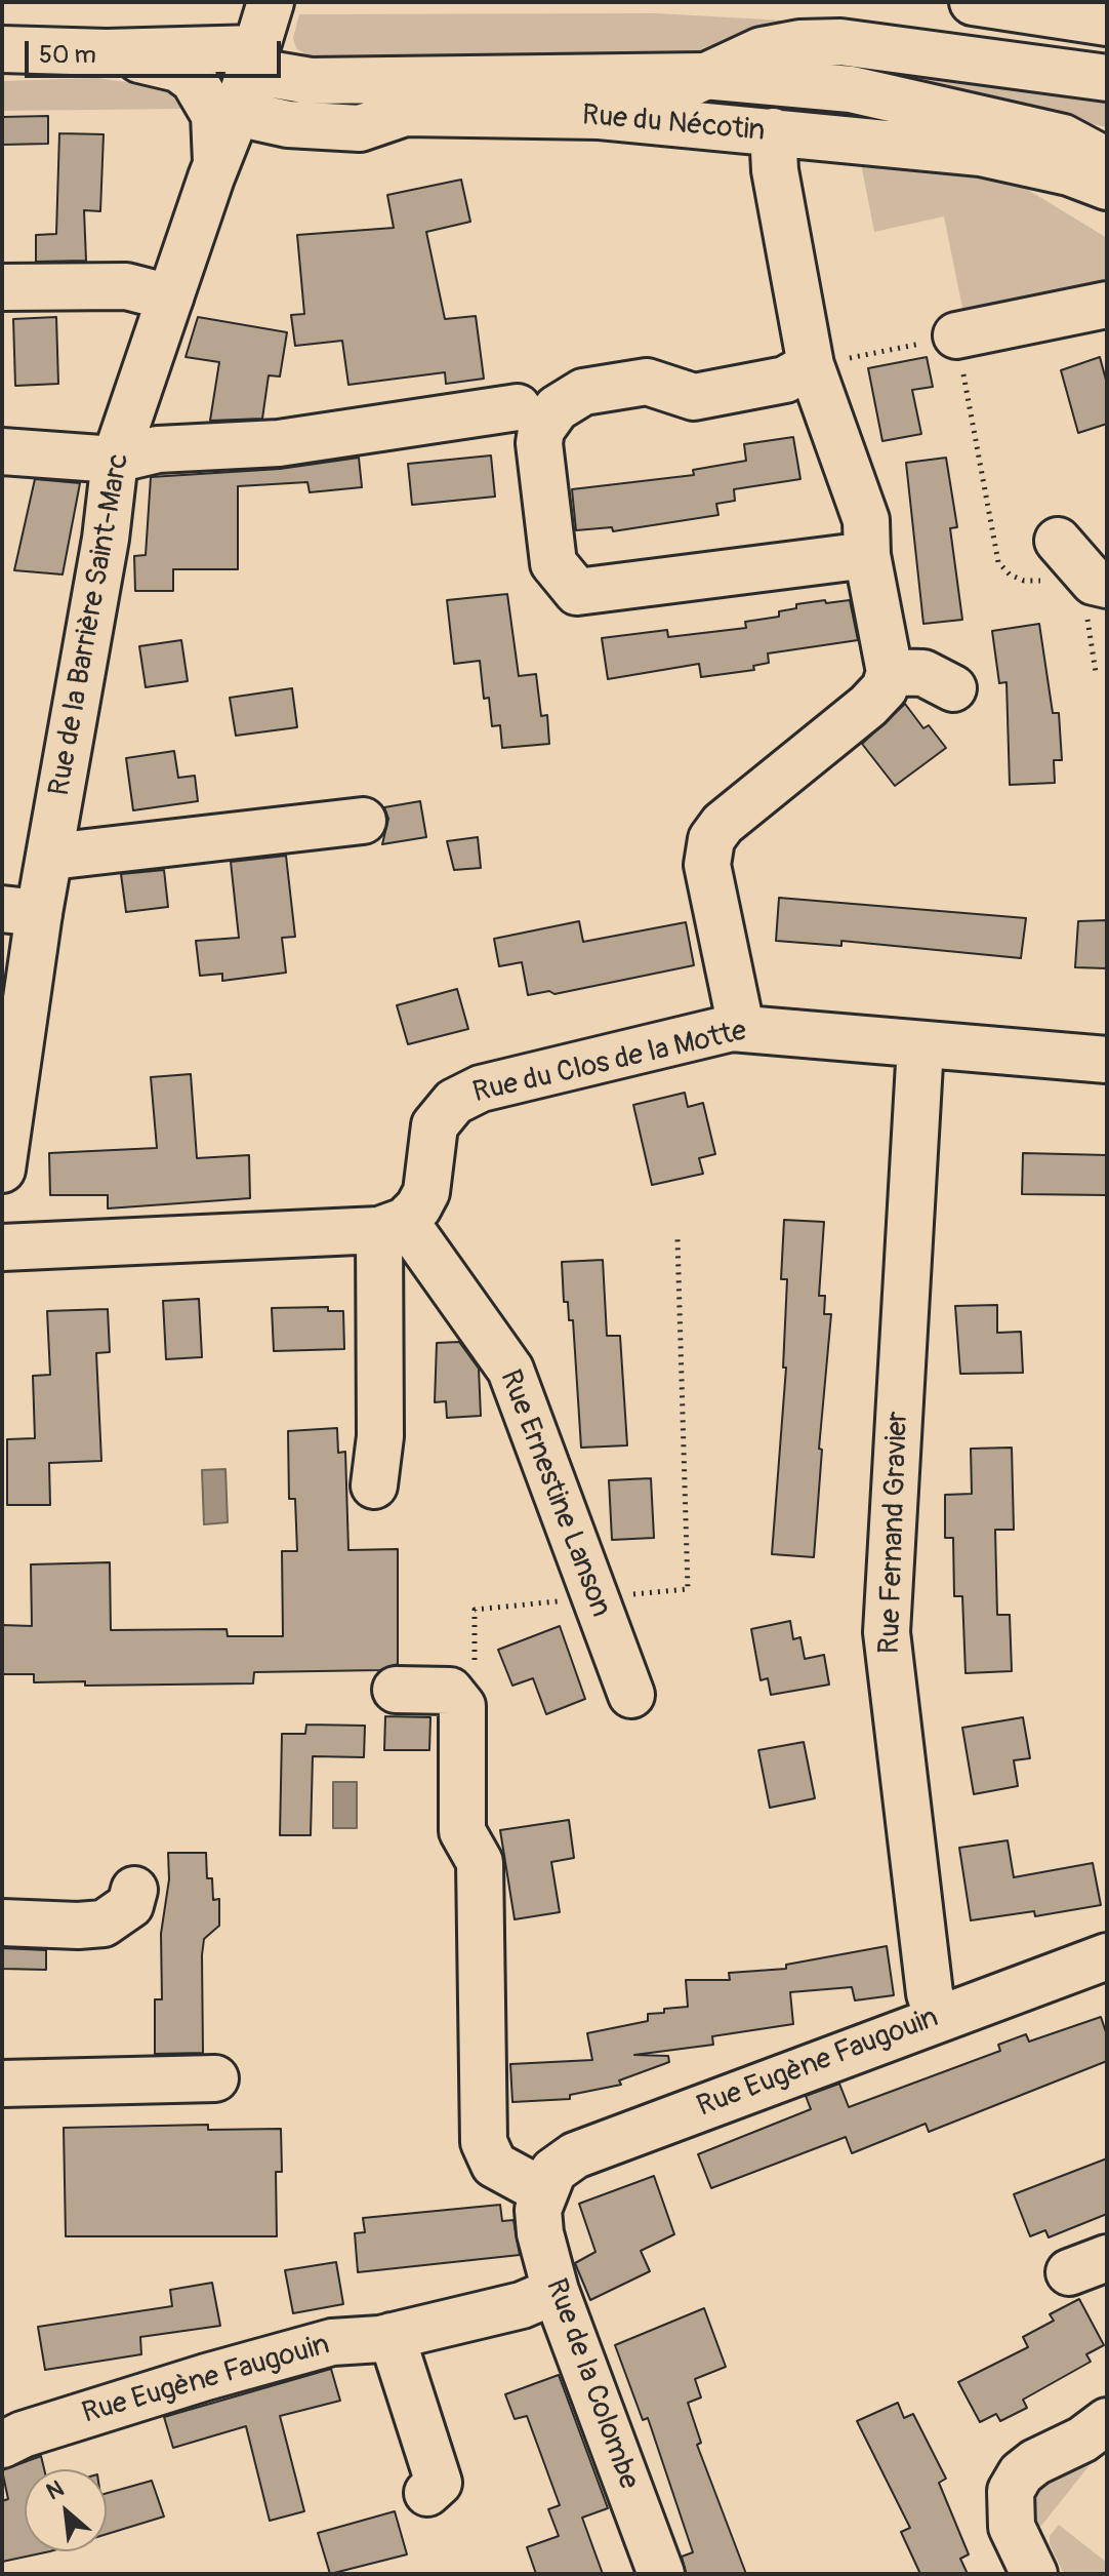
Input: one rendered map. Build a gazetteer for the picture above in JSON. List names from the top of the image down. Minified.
{"streets":{"street":["Rue du Nécotin","Rue de la Barrière Saint-Marc","Rue du Clos de la Motte","Rue Ernestine Lanson","Rue Fernand Gravier","Rue Eugène Faugouin","Rue de la Colombe"]},"crossings":[["Rue du Nécotin","Rue de la Barrière Saint-Marc"],["Rue du Clos de la Motte","Rue Ernestine Lanson"],["Rue du Clos de la Motte","Rue Fernand Gravier"],["Rue Fernand Gravier","Rue Eugène Faugouin"],["Rue Eugène Faugouin","Rue de la Colombe"]],"scale_bar":"50 m","north":"top left"}
